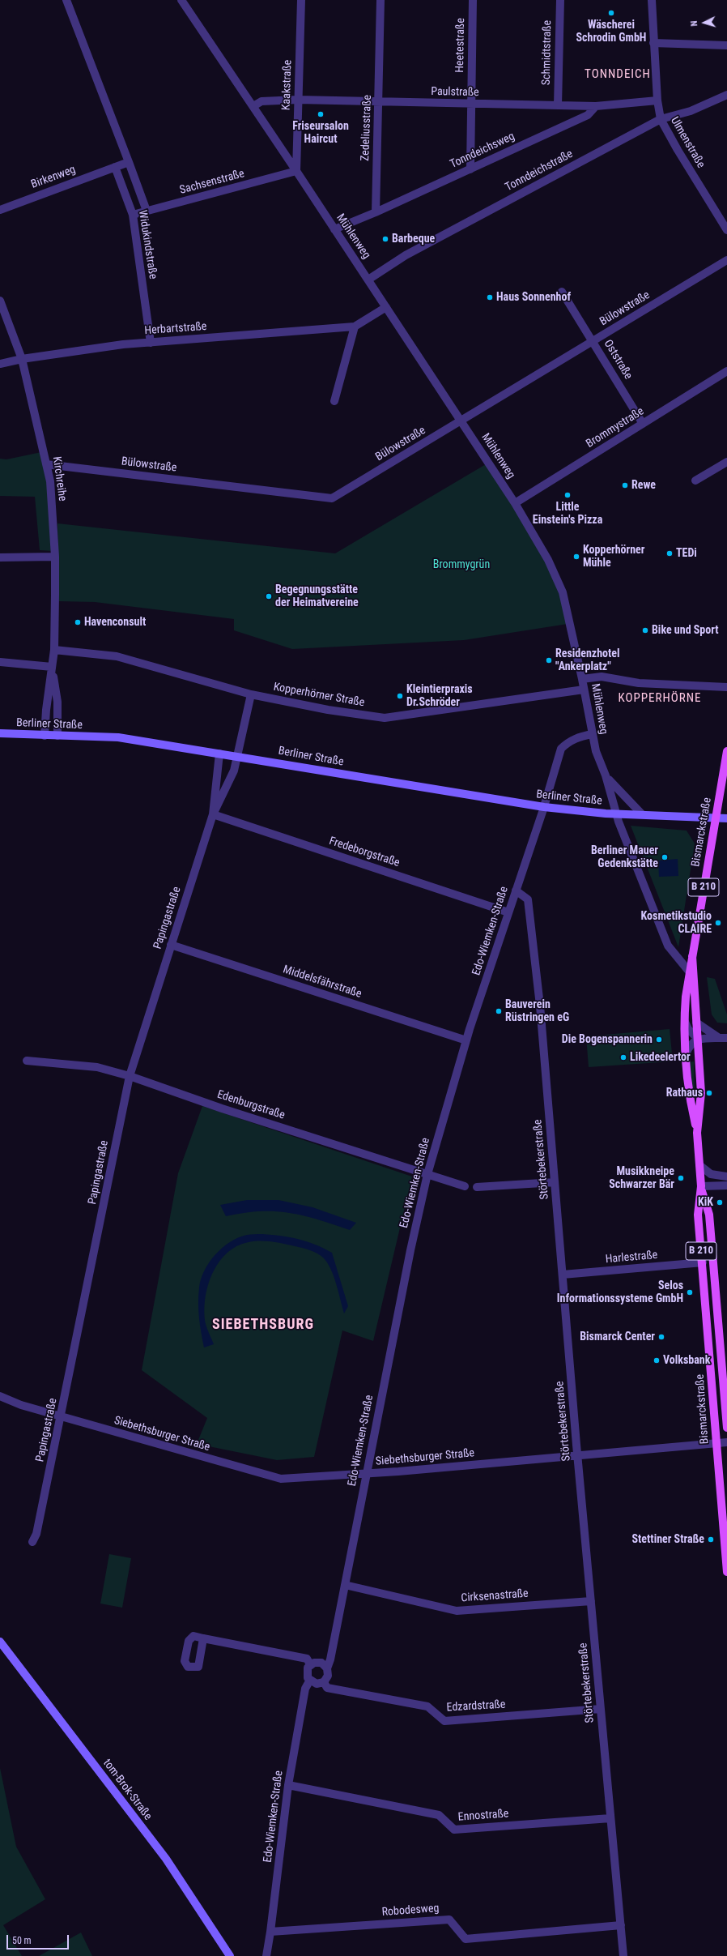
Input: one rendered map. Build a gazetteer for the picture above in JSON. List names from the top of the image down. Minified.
{"streets":{"main road":["Berliner Straße","Bismarckstraße","B 210","tom-Brok-Straße"],"street":["Heetestraße","Schmidtstraße","Kaakstraße","Paulstraße","Zedeliusstraße","Ulmenstraße","Tonndeichsweg","Tonndeichstraße","Birkenweg","Sachsenstraße","Mühlenweg","Widukindstraße","Bülowstraße","Herbartstraße","Oststraße","Brommystraße","Kirchreihe","Kopperhörner Straße","Fredeborgstraße","Papingastraße","Edo-Wiemken-Straße","Middelsfährstraße","Edenburgstraße","Störtebekerstraße","Harlestraße","Siebethsburger Straße","Cirksenastraße","Edzardstraße","Ennostraße","Robodesweg"]},"crossings":[["Heetestraße","Paulstraße"],["Heetestraße","Tonndeichsweg"],["Schmidtstraße","Paulstraße"],["Kaakstraße","Paulstraße"],["Kaakstraße","Sachsenstraße"],["Kaakstraße","Mühlenweg"],["Paulstraße","Zedeliusstraße"],["Paulstraße","Ulmenstraße"],["Paulstraße","Tonndeichsweg"],["Paulstraße","Mühlenweg"],["Zedeliusstraße","Tonndeichsweg"],["Ulmenstraße","Tonndeichstraße"],["Tonndeichstraße","Mühlenweg"],["Birkenweg","Widukindstraße"],["Sachsenstraße","Mühlenweg"],["Sachsenstraße","Widukindstraße"],["Mühlenweg","Bülowstraße"],["Mühlenweg","Herbartstraße"],["Mühlenweg","Brommystraße"],["Mühlenweg","Kopperhörner Straße"],["Mühlenweg","Berliner Straße"],["Mühlenweg","Bismarckstraße"],["Mühlenweg","Edo-Wiemken-Straße"],["Widukindstraße","Herbartstraße"],["Bülowstraße","Oststraße"],["Bülowstraße","Kirchreihe"],["Herbartstraße","Kirchreihe"],["Oststraße","Brommystraße"],["Kirchreihe","Kopperhörner Straße"],["Kirchreihe","Berliner Straße"],["Kopperhörner Straße","Papingastraße"],["Berliner Straße","Bismarckstraße"],["Berliner Straße","Papingastraße"],["Berliner Straße","Edo-Wiemken-Straße"],["Bismarckstraße","Harlestraße"],["Bismarckstraße","Siebethsburger Straße"],["Fredeborgstraße","Papingastraße"],["Fredeborgstraße","Edo-Wiemken-Straße"],["Papingastraße","Middelsfährstraße"],["Papingastraße","Edenburgstraße"],["Papingastraße","Siebethsburger Straße"],["Edo-Wiemken-Straße","Middelsfährstraße"],["Edo-Wiemken-Straße","Edenburgstraße"],["Edo-Wiemken-Straße","Störtebekerstraße"],["Edo-Wiemken-Straße","Siebethsburger Straße"],["Edo-Wiemken-Straße","Cirksenastraße"],["Edo-Wiemken-Straße","Edzardstraße"],["Edo-Wiemken-Straße","Ennostraße"],["Edo-Wiemken-Straße","Robodesweg"],["Störtebekerstraße","Harlestraße"],["Störtebekerstraße","Siebethsburger Straße"],["Störtebekerstraße","Cirksenastraße"],["Störtebekerstraße","Edzardstraße"],["Störtebekerstraße","Ennostraße"],["Störtebekerstraße","Robodesweg"]],"districts":["TONNDEICH","KOPPERHÖRNE","SIEBETHSBURG"],"parks":["Brommygrün"],"places":["Wäscherei Schrodin GmbH","Friseursalon Haircut","Barbeque","Haus Sonnenhof","Rewe","Little Einstein's Pizza","TEDi","Kopperhörner Mühle","Begegnungsstätte der Heimatvereine","Havenconsult","Bike und Sport","Residenzhotel \"Ankerplatz\"","Kleintierpraxis Dr.Schröder","Berliner Mauer Gedenkstätte","Kosmetikstudio CLAIRE","Bauverein Rüstringen eG","Die Bogenspannerin","Likedeelertor","Rathaus","Musikkneipe Schwarzer Bär","KiK","Selos Informationssysteme GmbH","Bismarck Center","Volksbank","Stettiner Straße"],"scale_bar":"50 m","north":"left"}
